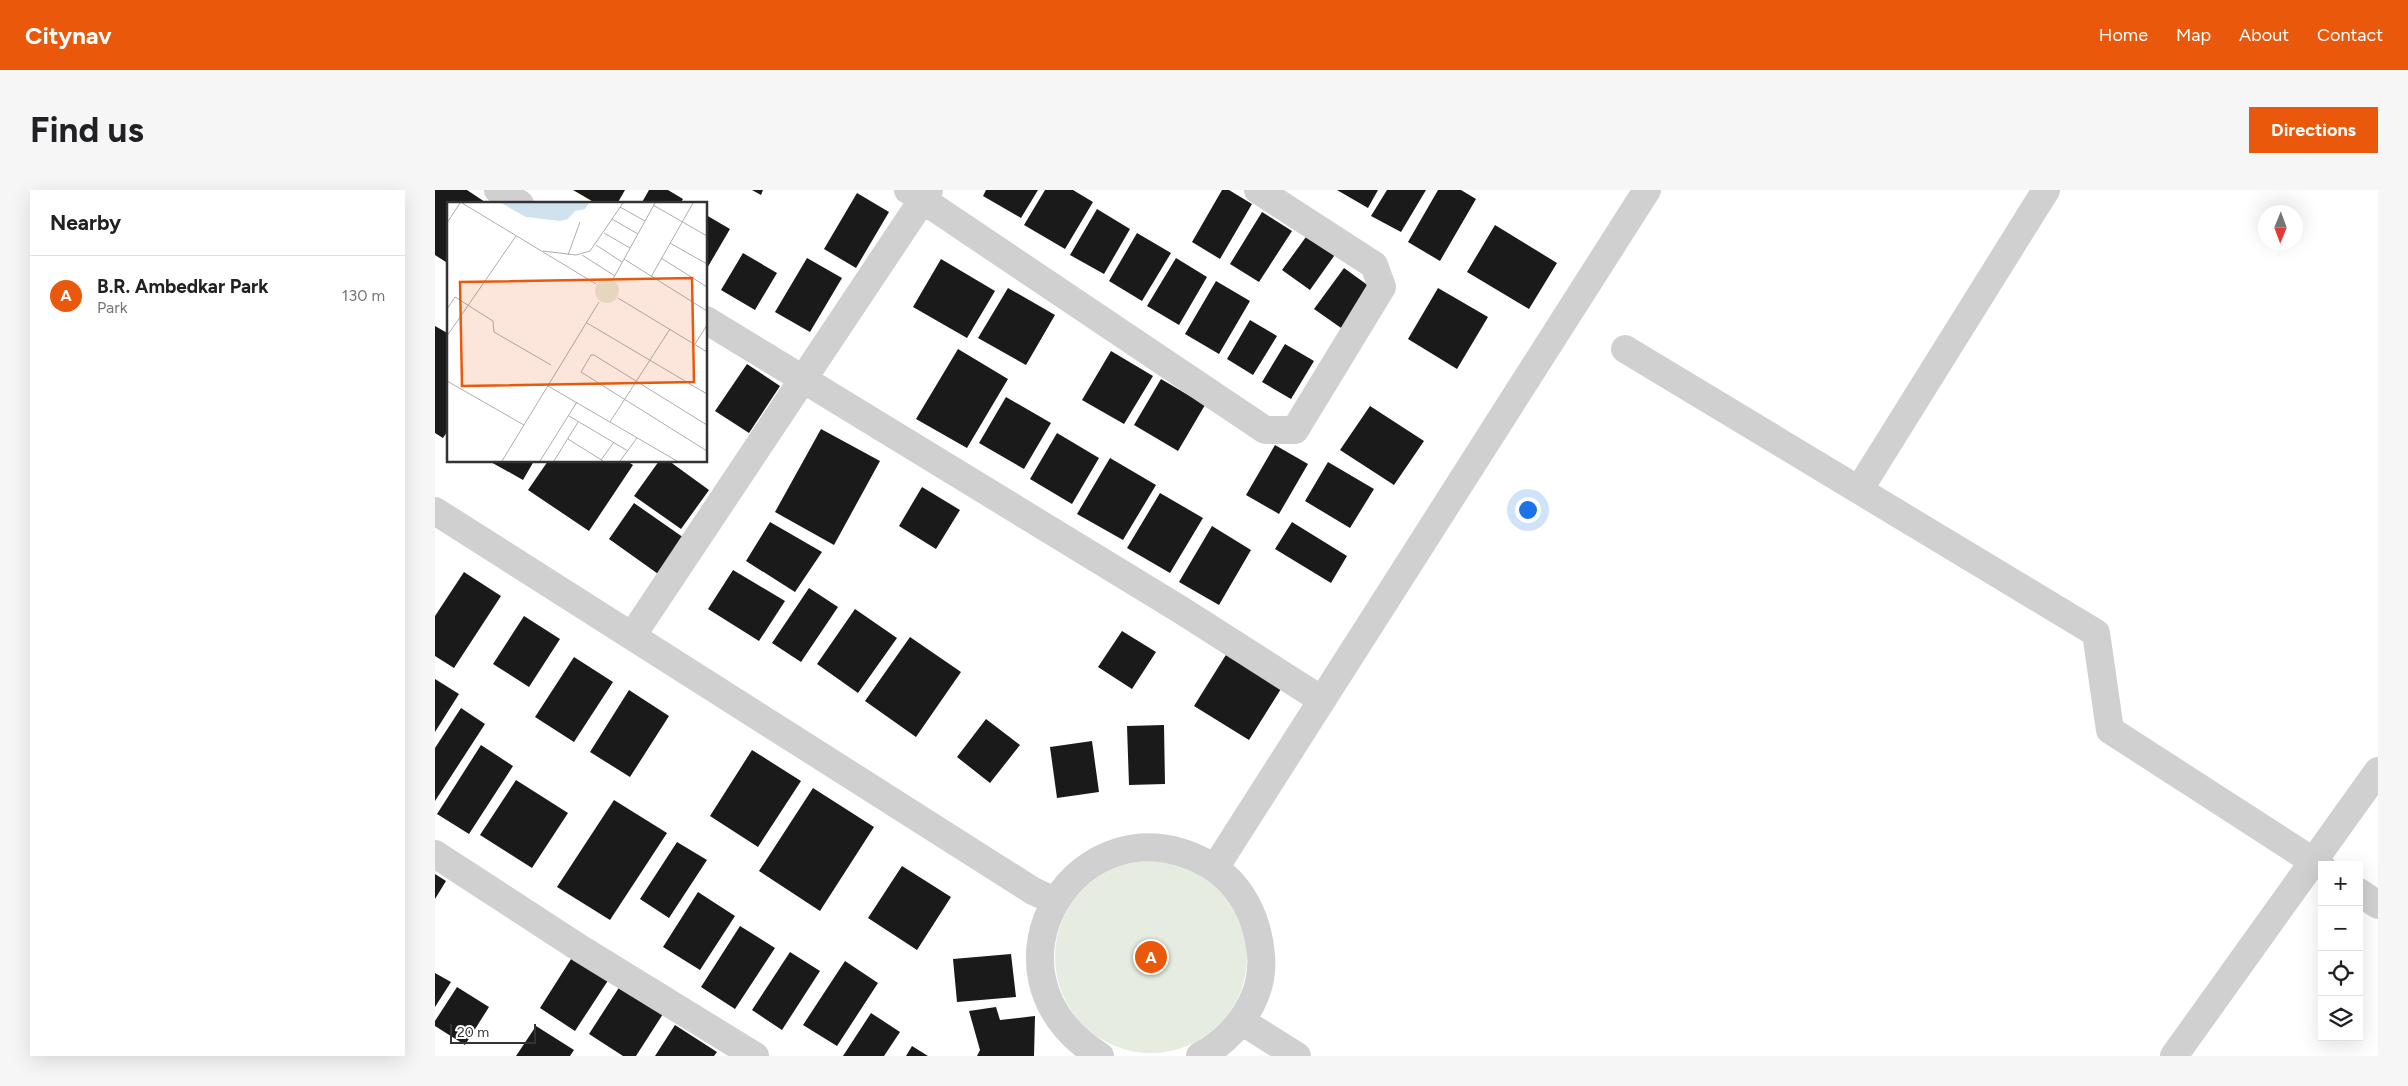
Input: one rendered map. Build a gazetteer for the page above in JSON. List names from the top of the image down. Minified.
{"scale_bar":"20 m","north":"bottom","page":{"header":"Citynav","nav":["Home","Map","About","Contact"],"buttons":"Directions","title":"Find us","heading":"Nearby","list":[{"mark":"A","name":"B.R. Ambedkar Park","note":"Park","value":"130 m"}],"map_buttons":["+","−"],"pins":"A","scale":"20 m"}}
